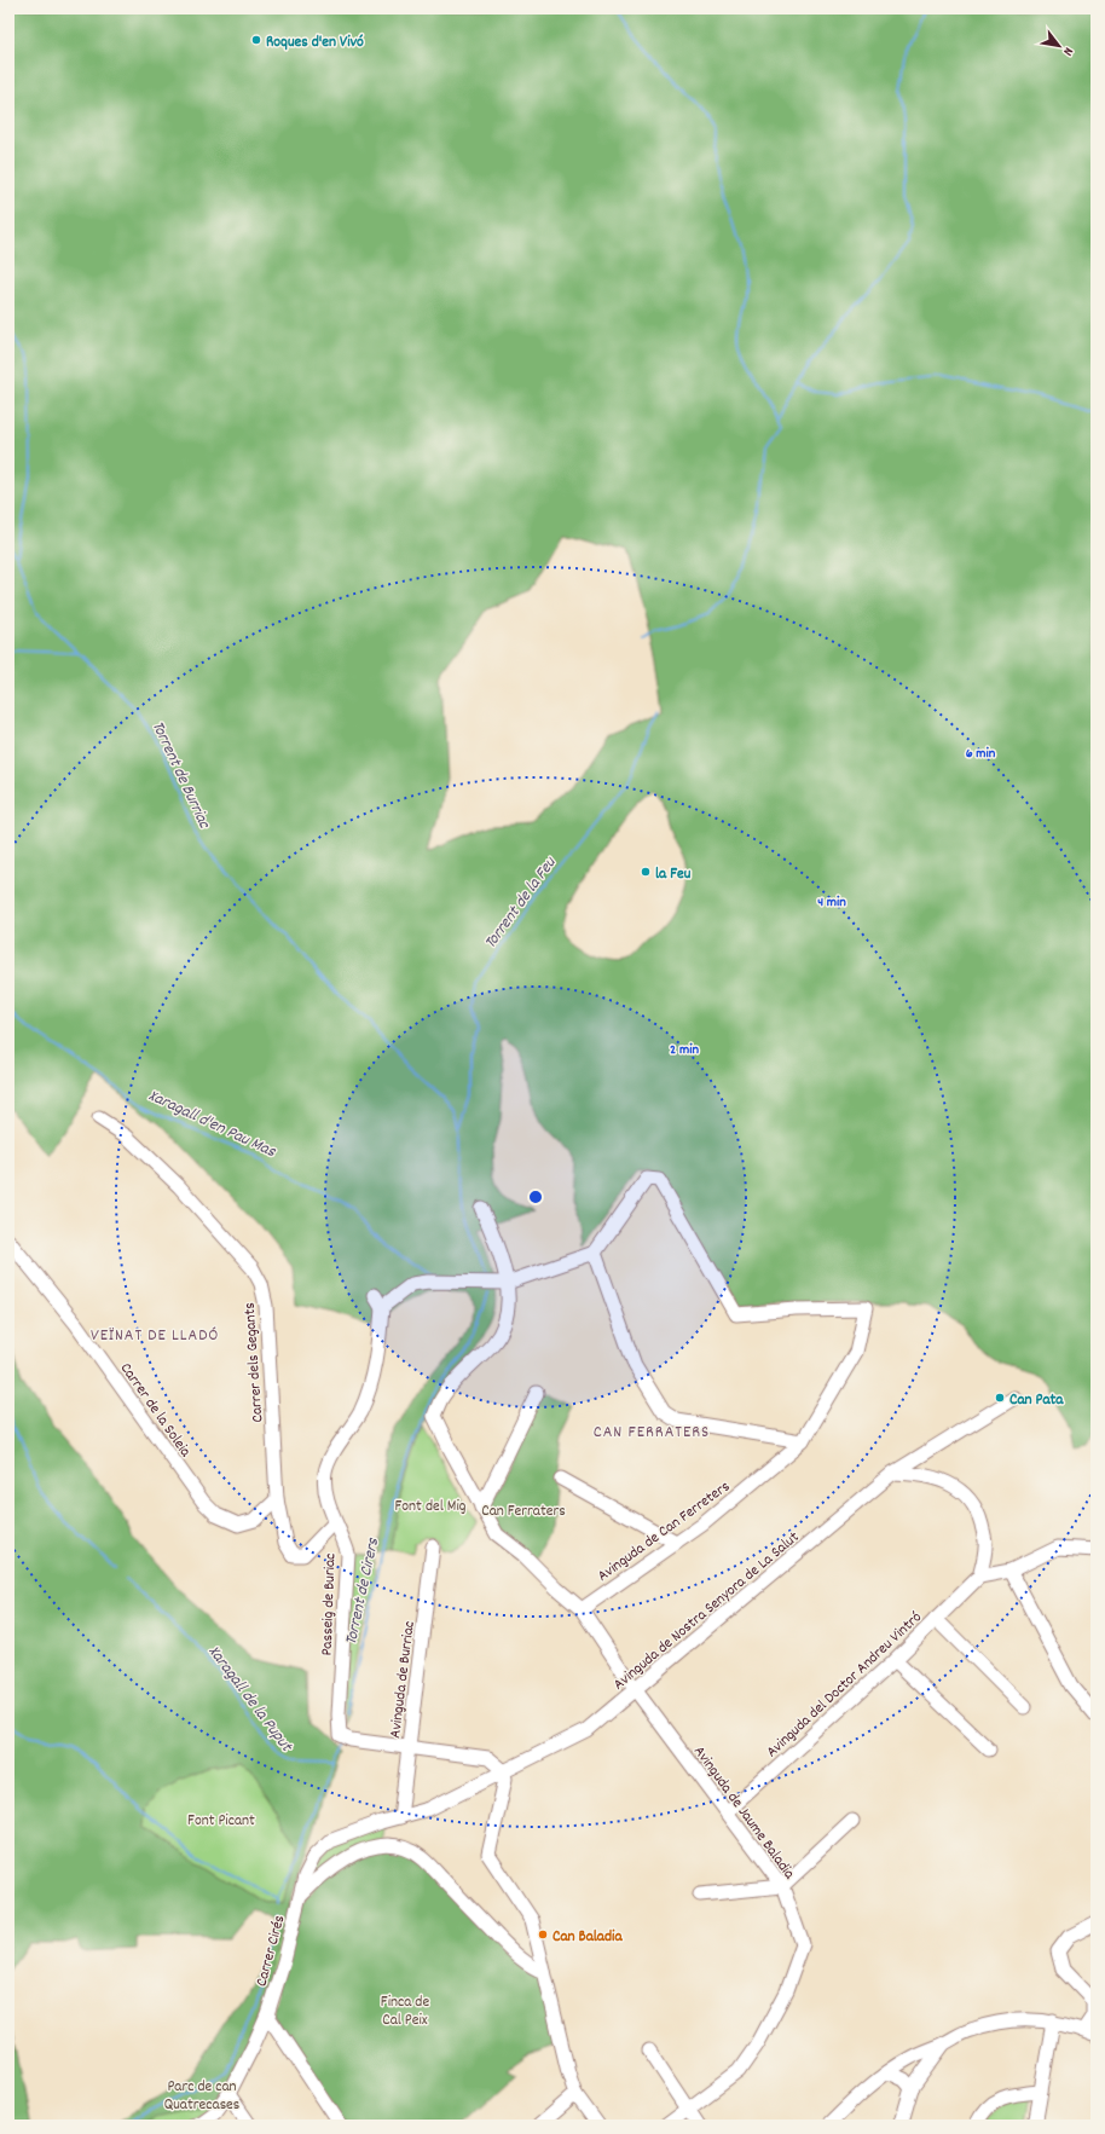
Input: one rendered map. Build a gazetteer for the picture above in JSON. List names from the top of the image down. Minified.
{"streets":{"street":["Carrer dels Gegants","Carrer de la Soleia","Avinguda de Can Ferreters","Passeig de Buriac","Avinguda de Nostra Senyora de La Salut","Avinguda de Burriac","Avinguda del Doctor Andreu Vintró","Avinguda de Jaume Baladia","Carrer Cirés"]},"crossings":[["Carrer dels Gegants","Carrer de la Soleia"],["Carrer dels Gegants","Passeig de Buriac"],["Avinguda de Can Ferreters","Avinguda de Jaume Baladia"],["Passeig de Buriac","Avinguda de Burriac"],["Avinguda de Nostra Senyora de La Salut","Avinguda de Burriac"],["Avinguda de Nostra Senyora de La Salut","Avinguda de Jaume Baladia"],["Avinguda de Nostra Senyora de La Salut","Carrer Cirés"],["Avinguda de Burriac","Carrer Cirés"],["Avinguda del Doctor Andreu Vintró","Avinguda de Jaume Baladia"]],"districts":["VEÏNAT DE LLADÓ","CAN FERRATERS"],"water":["Torrent de Burriac","Torrent de la Feu","Xaragall d'en Pau Mas","Torrent de Cirers","Xaragall de la Puput"],"parks":["Font del Mig","Can Ferraters","Font Picant","Finca de Cal Peix","Parc de can Quatrecases"],"places":["Roques d'en Vivó","la Feu","Can Pata","Can Baladia"],"north":"bottom right","rings":["6 min","4 min","2 min"]}
